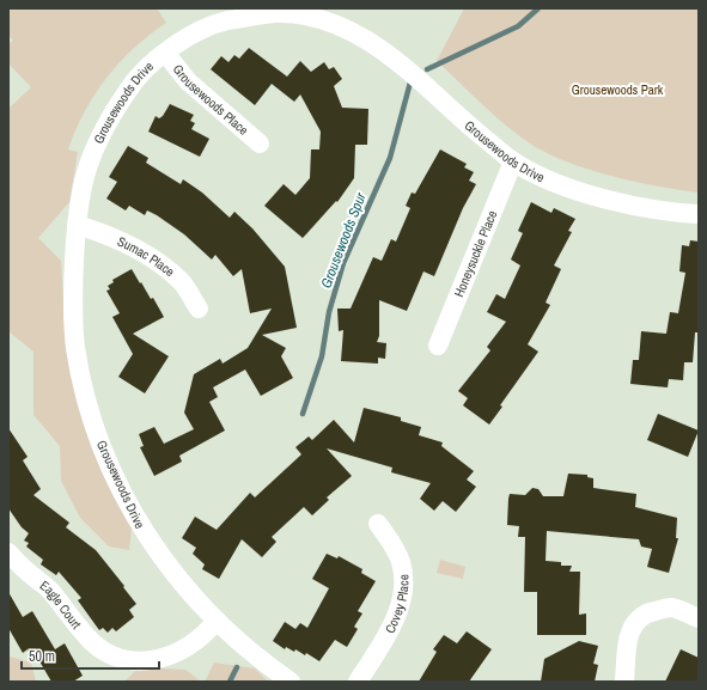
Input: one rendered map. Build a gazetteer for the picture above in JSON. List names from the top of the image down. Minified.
{"streets":{"street":["Grousewoods Place","Grousewoods Drive","Honeysuckle Place","Sumac Place","Covey Place","Eagle Court"]},"crossings":[["Grousewoods Place","Grousewoods Drive"],["Grousewoods Drive","Honeysuckle Place"],["Grousewoods Drive","Sumac Place"],["Grousewoods Drive","Eagle Court"]],"water":["Grousewoods Spur"],"parks":["Grousewoods Park"],"scale_bar":"50 m"}
